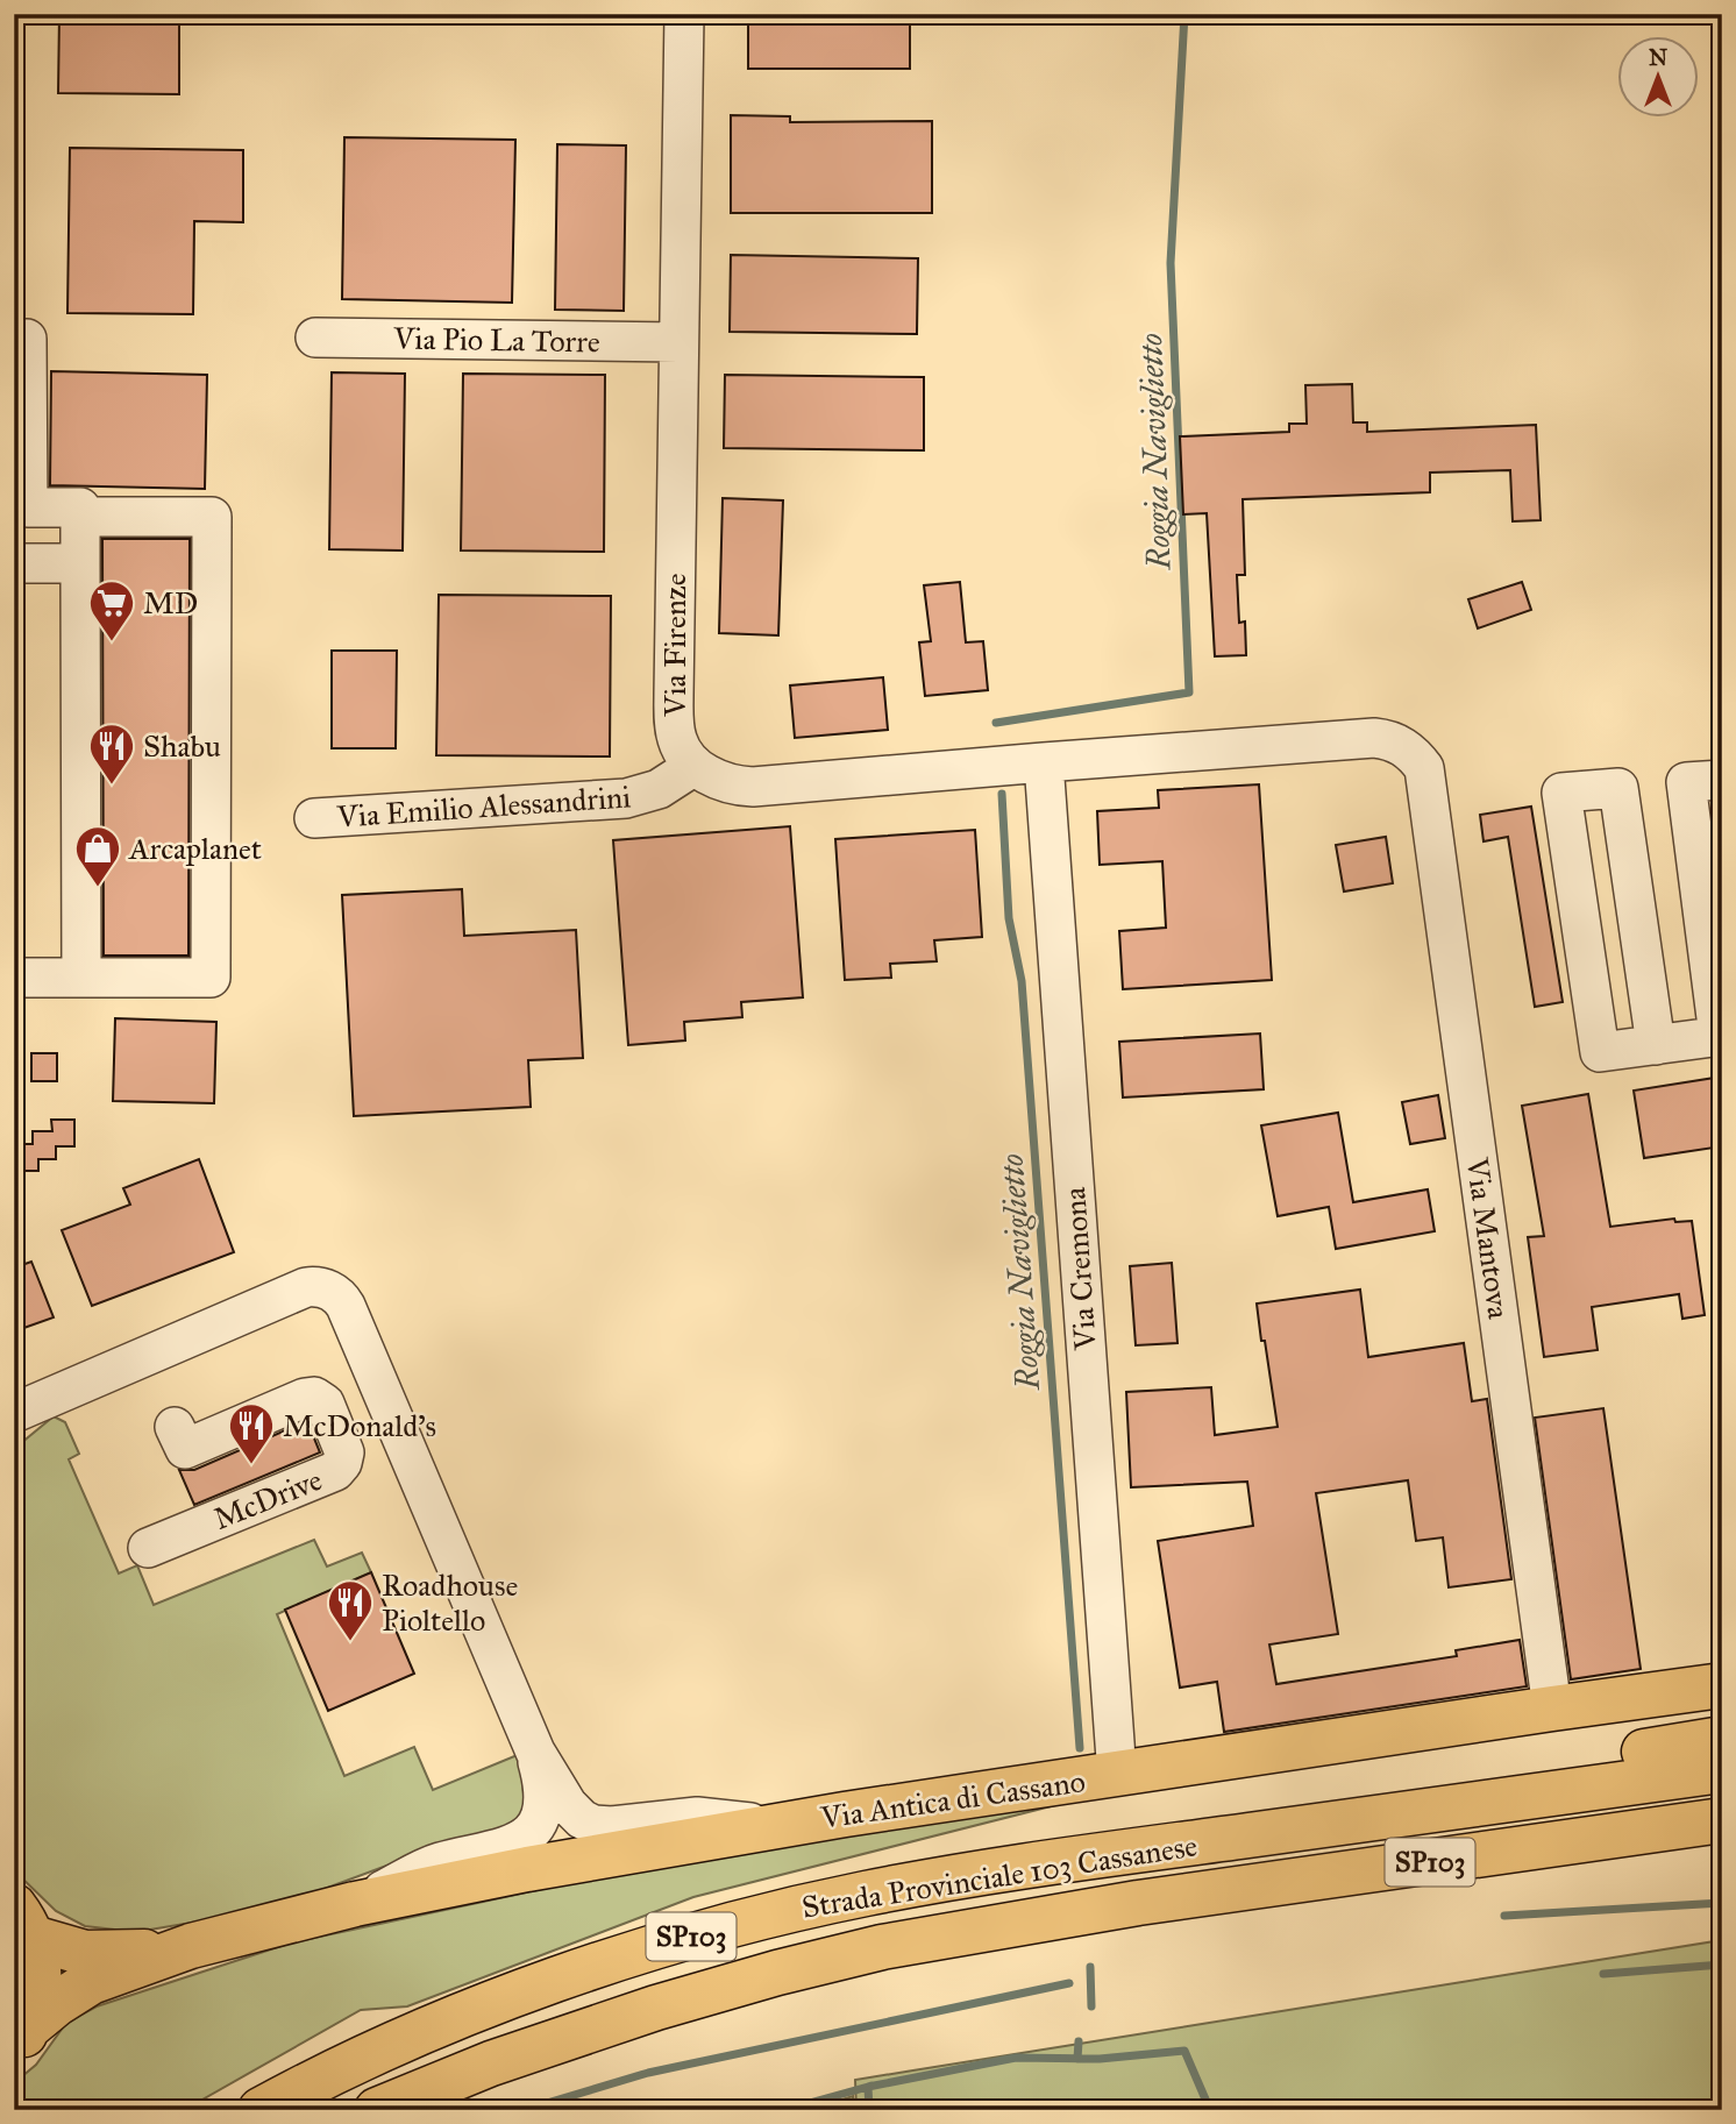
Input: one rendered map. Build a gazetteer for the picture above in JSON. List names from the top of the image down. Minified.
{"streets":{"main road":["Via Antica di Cassano","SP103","Strada Provinciale 103 Cassanese"],"street":["Via Pio La Torre","Via Firenze","Via Emilio Alessandrini","Via Mantova","Via Cremona","McDrive"]},"crossings":[["Via Pio La Torre","Via Firenze"],["Via Firenze","Via Emilio Alessandrini"],["Via Mantova","Via Cremona"],["Via Mantova","Via Antica di Cassano"],["Via Cremona","Via Antica di Cassano"],["SP103","Strada Provinciale 103 Cassanese"]],"water":["Roggia Naviglietto"],"places":{"supermarket":["MD"],"restaurant":["Shabu","McDonald's","Roadhouse Pioltello"],"shop":["Arcaplanet"]},"north":"top"}
